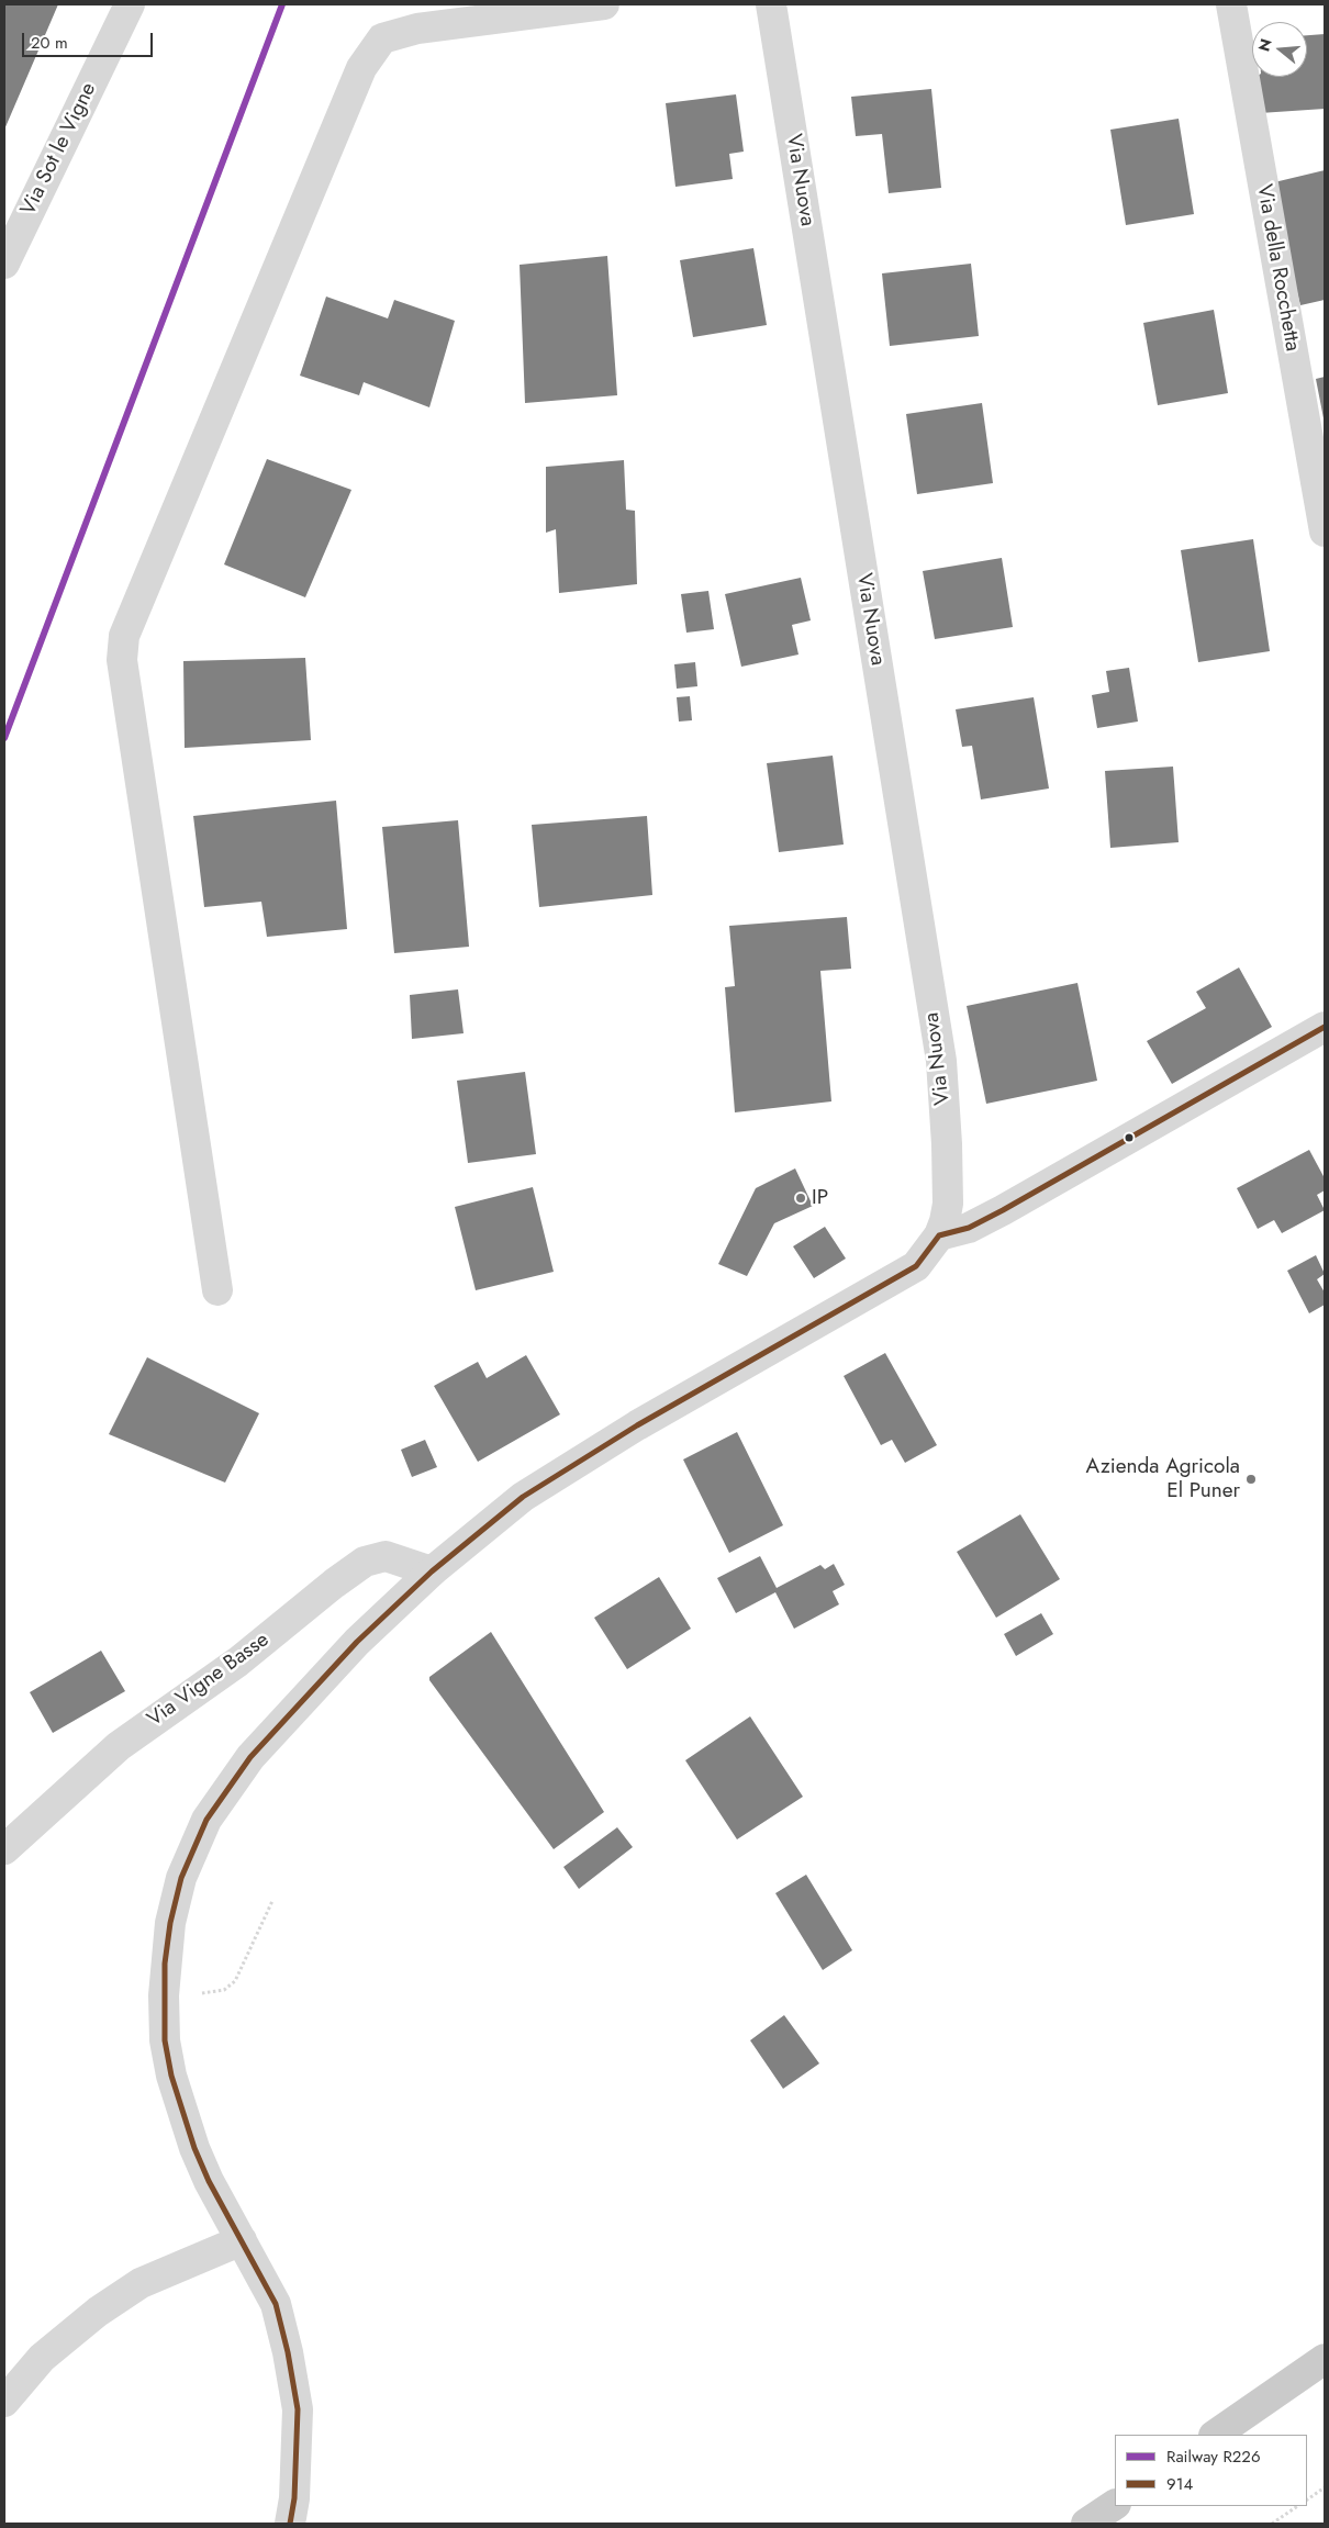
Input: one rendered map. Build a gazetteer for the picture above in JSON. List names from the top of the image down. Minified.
{"streets":{"street":["Via Sot le Vigne","Via Nuova","Via della Rocchetta","Via Vigne Basse"]},"places":["IP","Azienda Agricola El Puner"],"lines":["rail line R226","transit line 914"],"legend":["Railway R226","914"],"scale_bar":"20 m","north":"left"}
